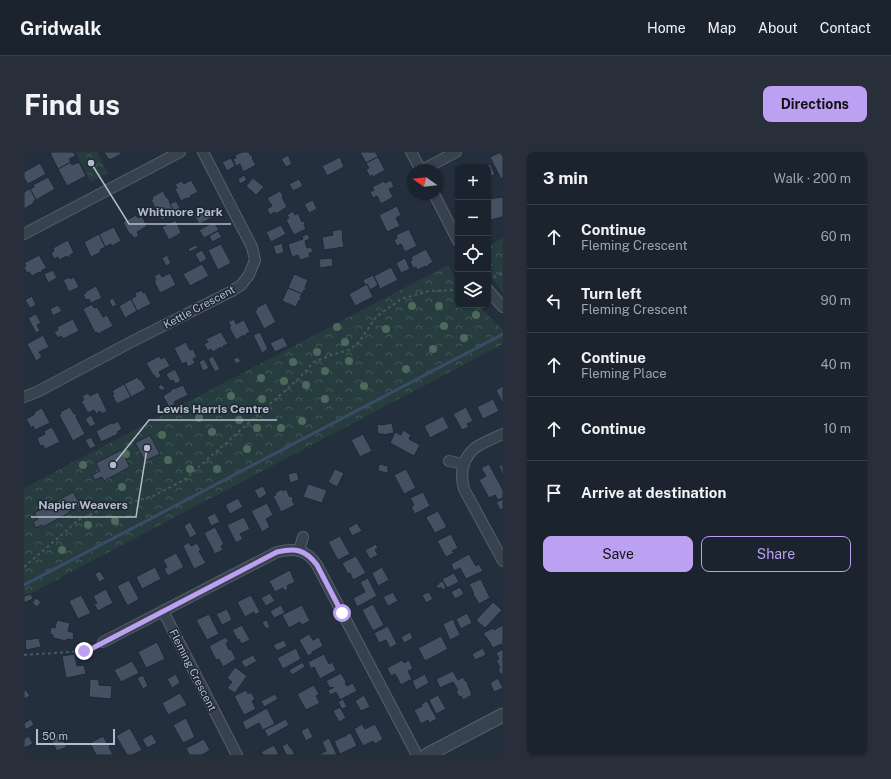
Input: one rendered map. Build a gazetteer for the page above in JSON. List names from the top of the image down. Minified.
{"streets":{"street":["Kettle Crescent","Fleming Crescent"]},"places":["Whitmore Park","Napier Weavers","Lewis Harris Centre"],"scale_bar":"50 m","north":"left","page":{"header":"Gridwalk","nav":["Home","Map","About","Contact"],"buttons":["Directions",["Save","Share"]],"title":"Find us","heading":["3 min","Walk · 200 m"],"map_buttons":["+","−"],"list":[["Continue","Fleming Crescent","60 m"],["Turn left","Fleming Crescent","90 m"],["Continue","Fleming Place","40 m"],["Continue","10 m"],"Arrive at destination"],"scale":"50 m"}}
